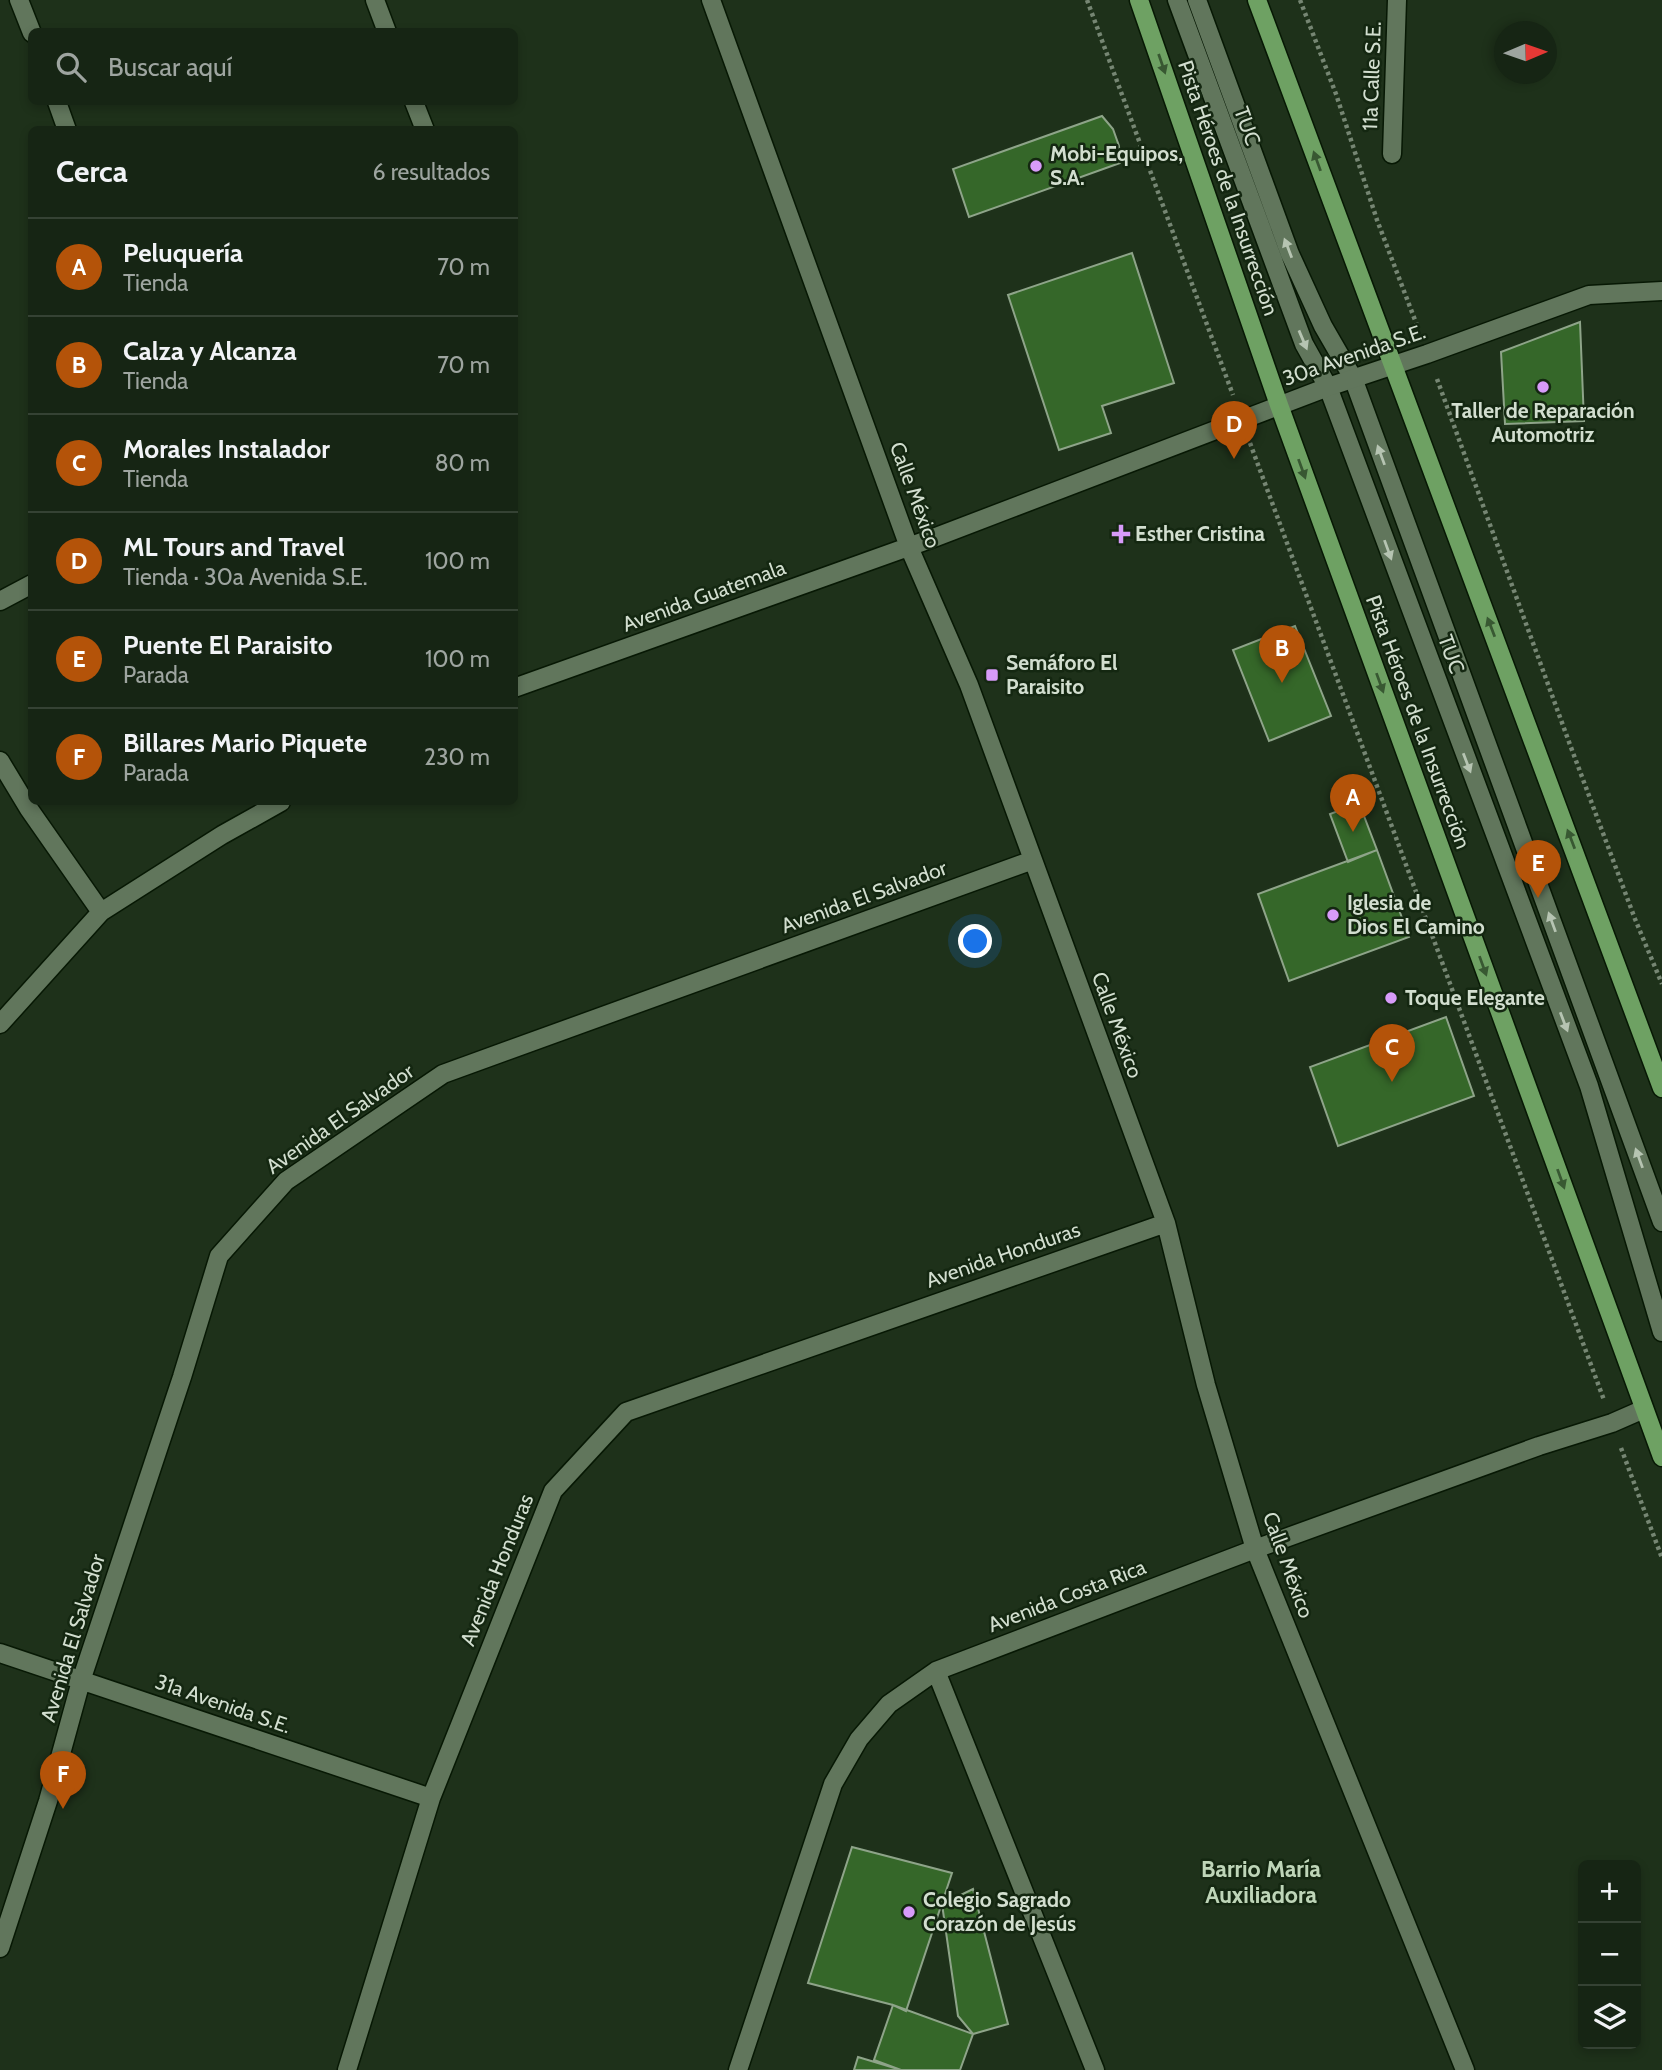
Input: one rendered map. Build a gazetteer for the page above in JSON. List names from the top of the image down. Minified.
{"streets":{"main road":["Pista Héroes de la Insurrección"],"street":["11a Calle S.E.","TUC","30a Avenida S.E.","Calle México","Avenida Guatemala","Avenida El Salvador","Avenida Honduras","Avenida Costa Rica","31a Avenida S.E."]},"crossings":[["TUC","30a Avenida S.E."],["Pista Héroes de la Insurrección","30a Avenida S.E."],["Pista Héroes de la Insurrección","Avenida Costa Rica"],["30a Avenida S.E.","Calle México"],["30a Avenida S.E.","Avenida Guatemala"],["Calle México","Avenida Guatemala"],["Calle México","Avenida El Salvador"],["Calle México","Avenida Honduras"],["Calle México","Avenida Costa Rica"],["Avenida El Salvador","31a Avenida S.E."],["Avenida Honduras","31a Avenida S.E."]],"districts":["Barrio María Auxiliadora"],"places":{"other":["Mobi-Equipos, S.A.","Taller de Reparación Automotriz","Iglesia de Dios El Camino","Toque Elegante","Colegio Sagrado Corazón de Jesús"],"health":["Esther Cristina"],"transit":["Semáforo El Paraisito"]},"north":"right","page":{"search":"Buscar aquí","heading":["Cerca","6 resultados"],"list":[{"mark":"A","name":"Peluquería","note":"Tienda","value":"70 m"},{"mark":"B","name":"Calza y Alcanza","note":"Tienda","value":"70 m"},{"mark":"C","name":"Morales Instalador","note":"Tienda","value":"80 m"},{"mark":"D","name":"ML Tours and Travel","note":"Tienda · 30a Avenida S.E.","value":"100 m"},{"mark":"E","name":"Puente El Paraisito","note":"Parada","value":"100 m"},{"mark":"F","name":"Billares Mario Piquete","note":"Parada","value":"230 m"}],"pins":["D","B","A","E","C","F"],"map_buttons":["+","−"]}}
